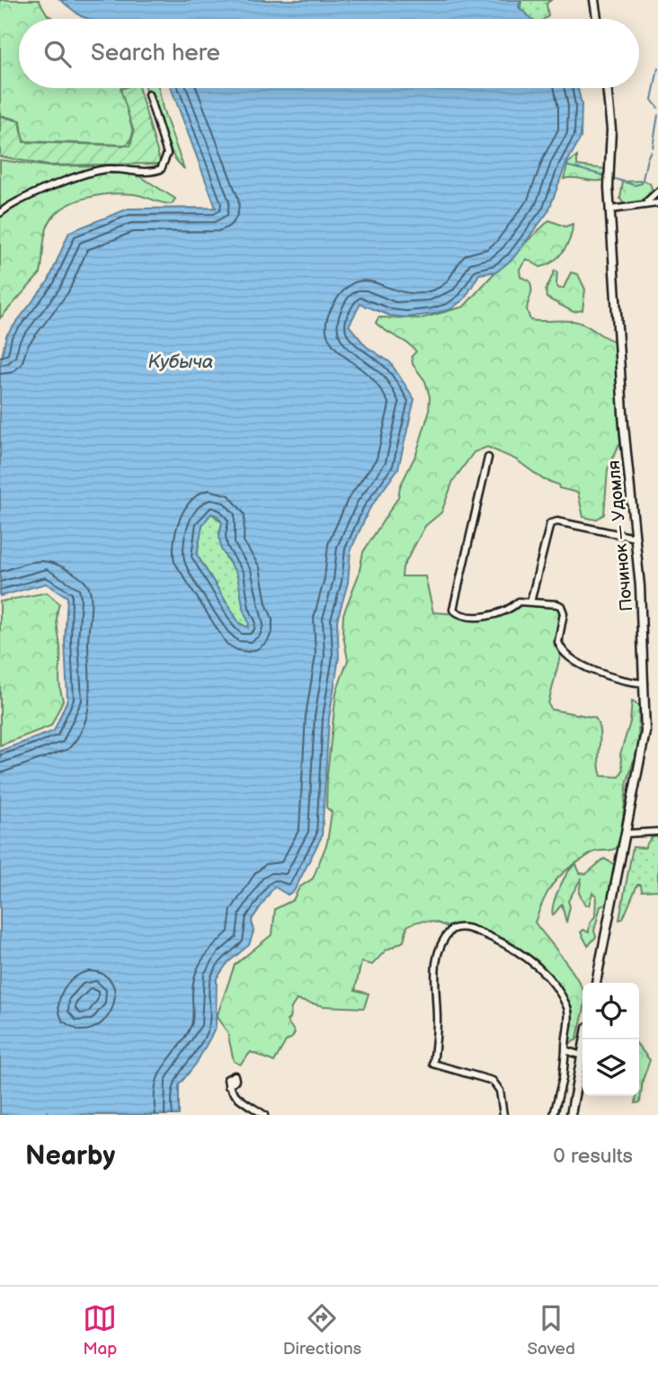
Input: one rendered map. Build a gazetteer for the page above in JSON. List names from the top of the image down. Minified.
{"streets":{"main road":["Починок — Удомля"]},"water":["Кубыча"],"page":{"search":"Search here","heading":["Nearby","0 results"],"nav":["Map","Directions","Saved"]}}
